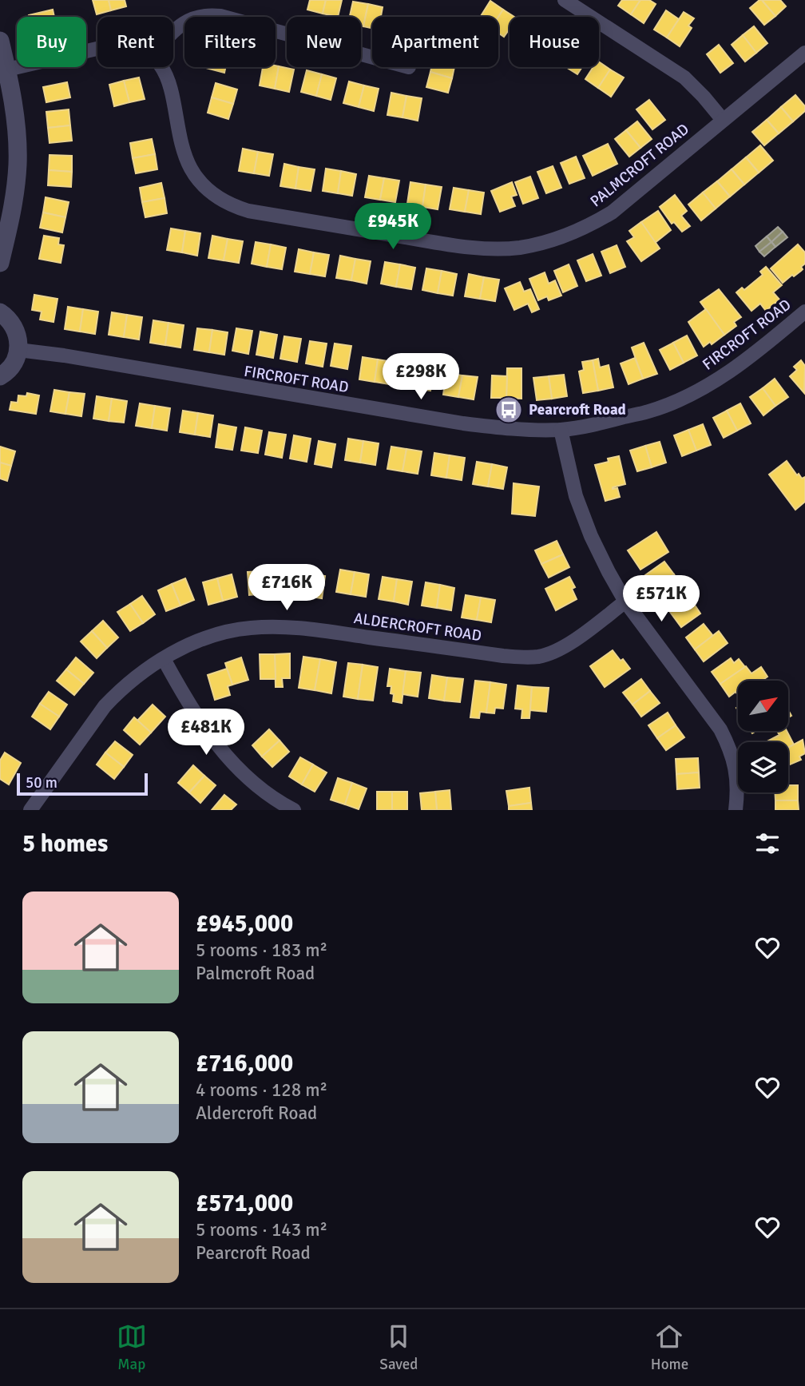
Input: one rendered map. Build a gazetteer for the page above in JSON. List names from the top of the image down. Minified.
{"streets":{"street":["PALMCROFT ROAD","FIRCROFT ROAD","ALDERCROFT ROAD"]},"places":{"bus stop":["Pearcroft Road"]},"scale_bar":"50 m","north":"top right","page":{"chip":["Buy","Rent","Filters","New","Apartment","House"],"price":["£945K","£298K","£716K","£571K","£481K"],"scale":"50 m","heading":"5 homes","list":[{"name":"£945,000","note":"5 rooms · 183 m² · Palmcroft Road"},{"name":"£716,000","note":"4 rooms · 128 m² · Aldercroft Road"},{"name":"£571,000","note":"5 rooms · 143 m² · Pearcroft Road"}],"tabs":["Map","Saved","Home"]}}
